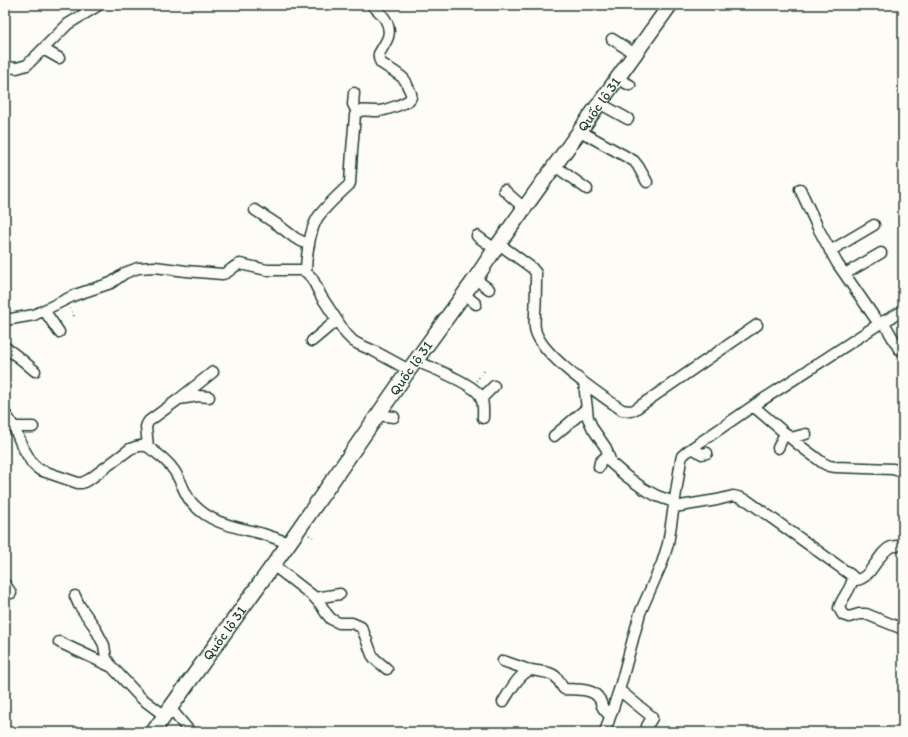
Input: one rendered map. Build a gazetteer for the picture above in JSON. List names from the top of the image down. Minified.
{"streets":{"highway":["Quốc lộ 31"]}}
